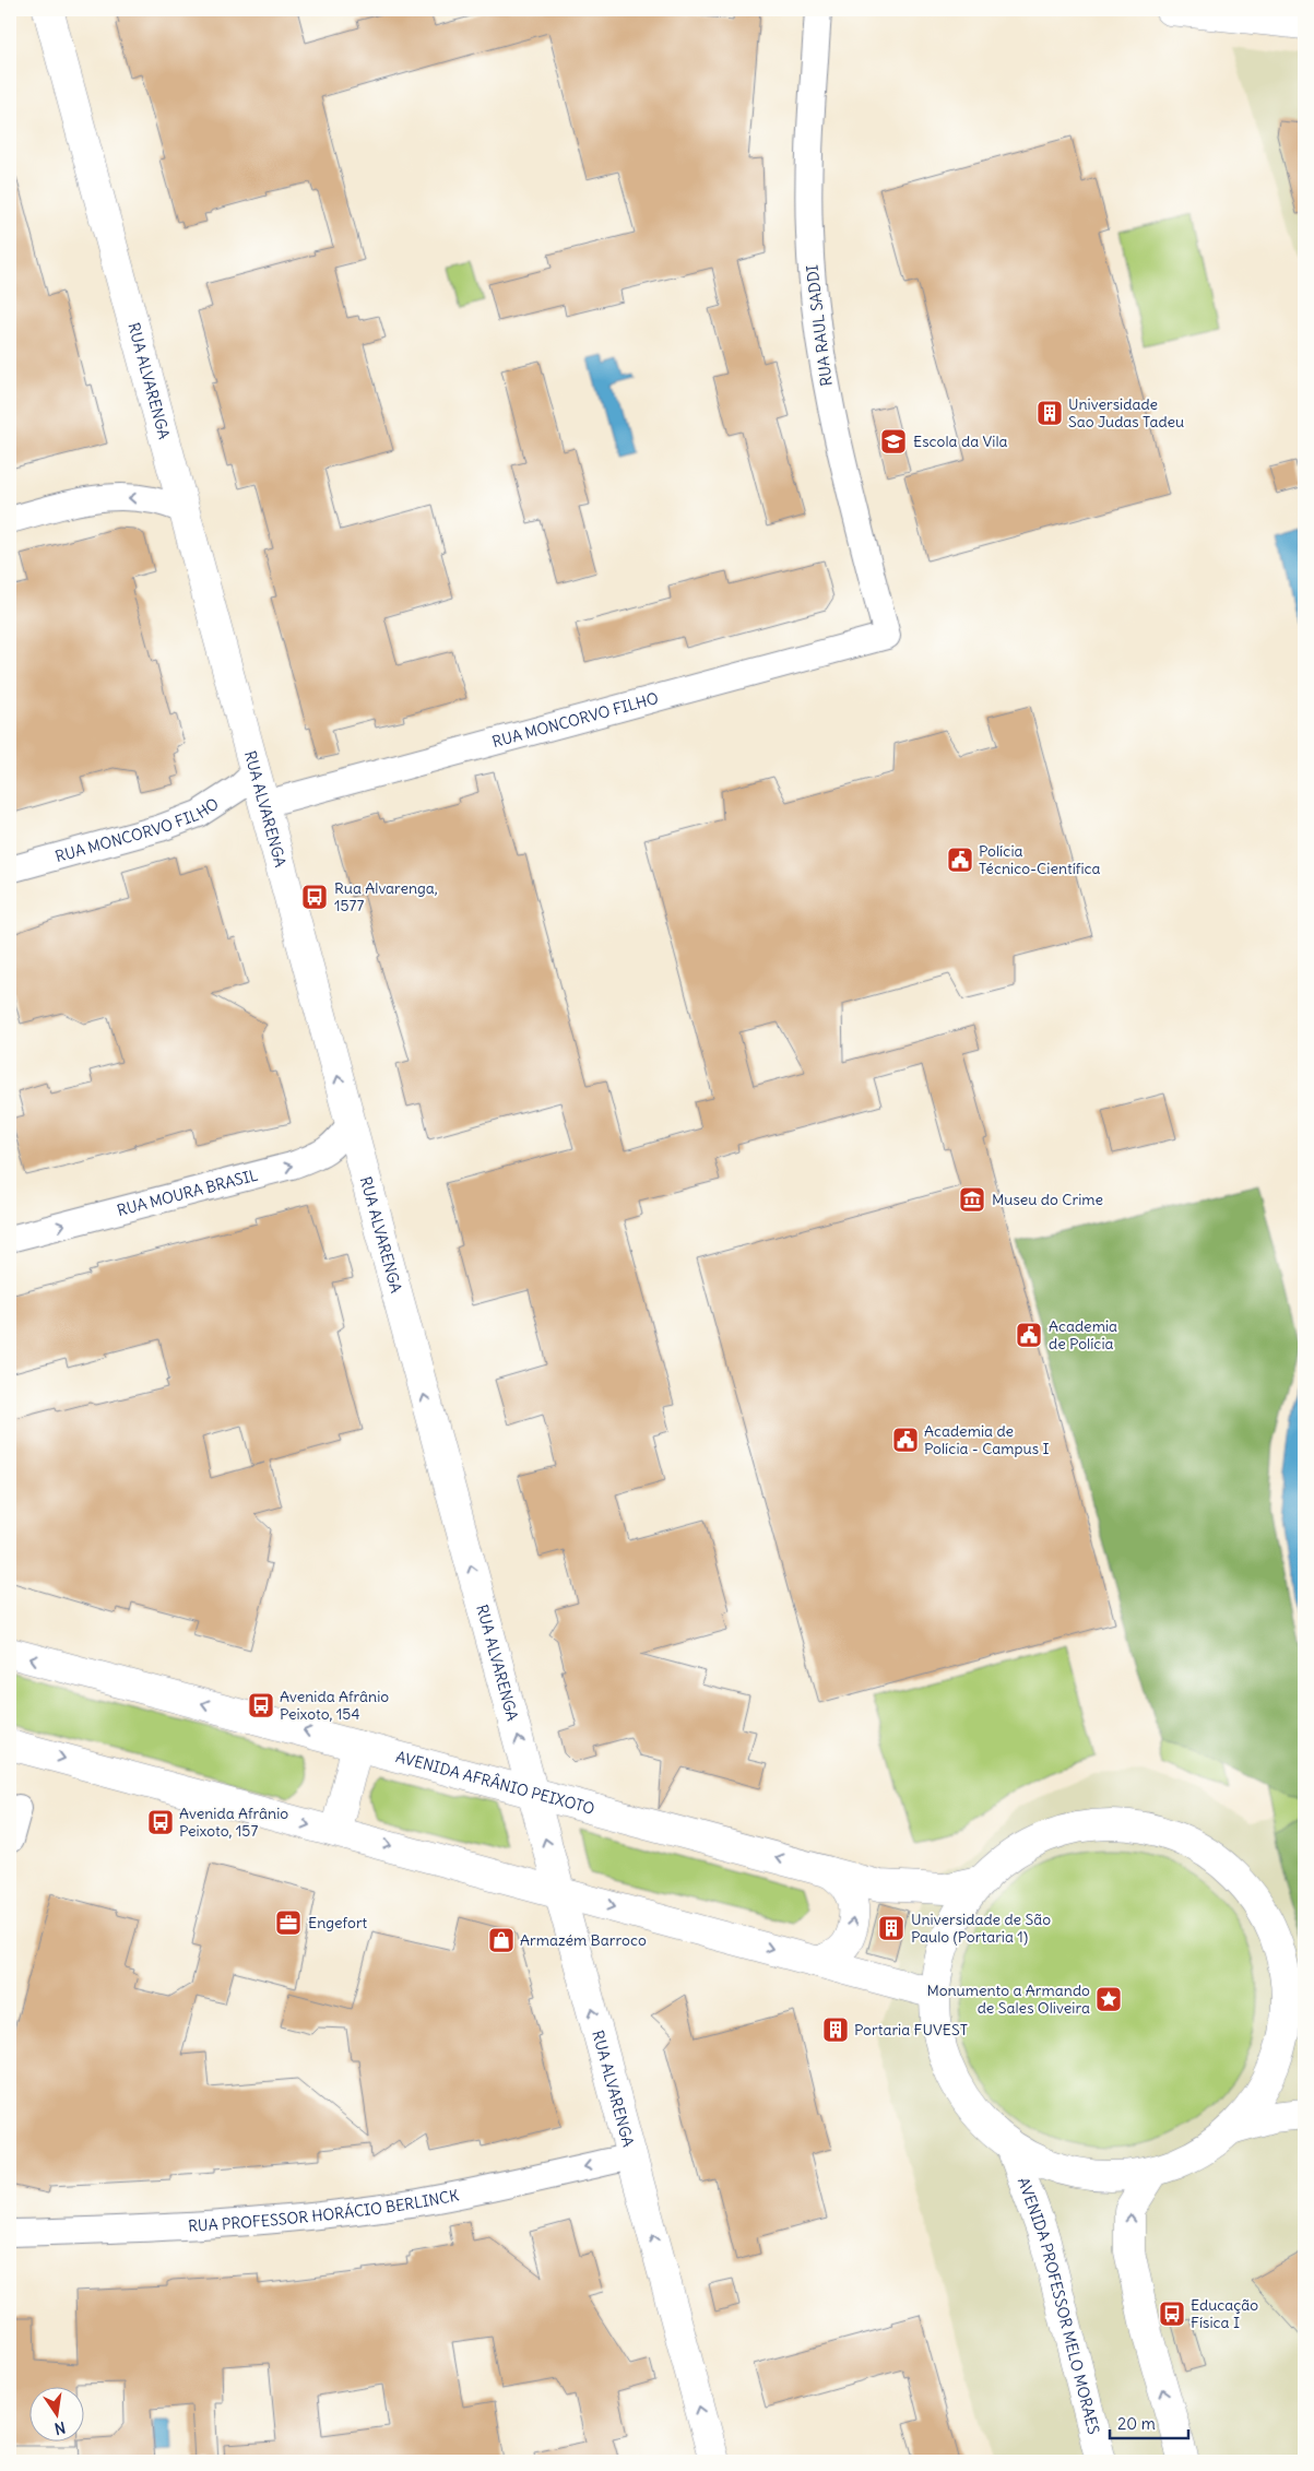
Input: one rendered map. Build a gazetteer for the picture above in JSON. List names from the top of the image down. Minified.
{"streets":{"main road":["RUA ALVARENGA","AVENIDA AFRÂNIO PEIXOTO","AVENIDA PROFESSOR MELO MORAES"],"street":["RUA RAUL SADDI","RUA MONCORVO FILHO","RUA MOURA BRASIL","RUA PROFESSOR HORÁCIO BERLINCK"]},"crossings":[["RUA RAUL SADDI","RUA MONCORVO FILHO"],["RUA ALVARENGA","RUA MONCORVO FILHO"],["RUA ALVARENGA","RUA MOURA BRASIL"],["RUA ALVARENGA","AVENIDA AFRÂNIO PEIXOTO"],["RUA ALVARENGA","RUA PROFESSOR HORÁCIO BERLINCK"]],"one_way":["RUA ALVARENGA","RUA MOURA BRASIL","RUA PROFESSOR HORÁCIO BERLINCK"],"places":{"building":["Universidade Sao Judas Tadeu","Universidade de São Paulo (Portaria 1)","Portaria FUVEST"],"school or university":["Escola da Vila"],"public building":["Polícia Técnico-Científica","Academia de Polícia","Academia de Polícia - Campus I"],"bus stop":["Rua Alvarenga, 1577","Avenida Afrânio Peixoto, 154","Avenida Afrânio Peixoto, 157","Educação Física I"],"museum":["Museu do Crime"],"office":["Engefort"],"shop":["Armazém Barroco"],"place":["Monumento a Armando de Sales Oliveira"]},"scale_bar":"20 m","north":"bottom"}
